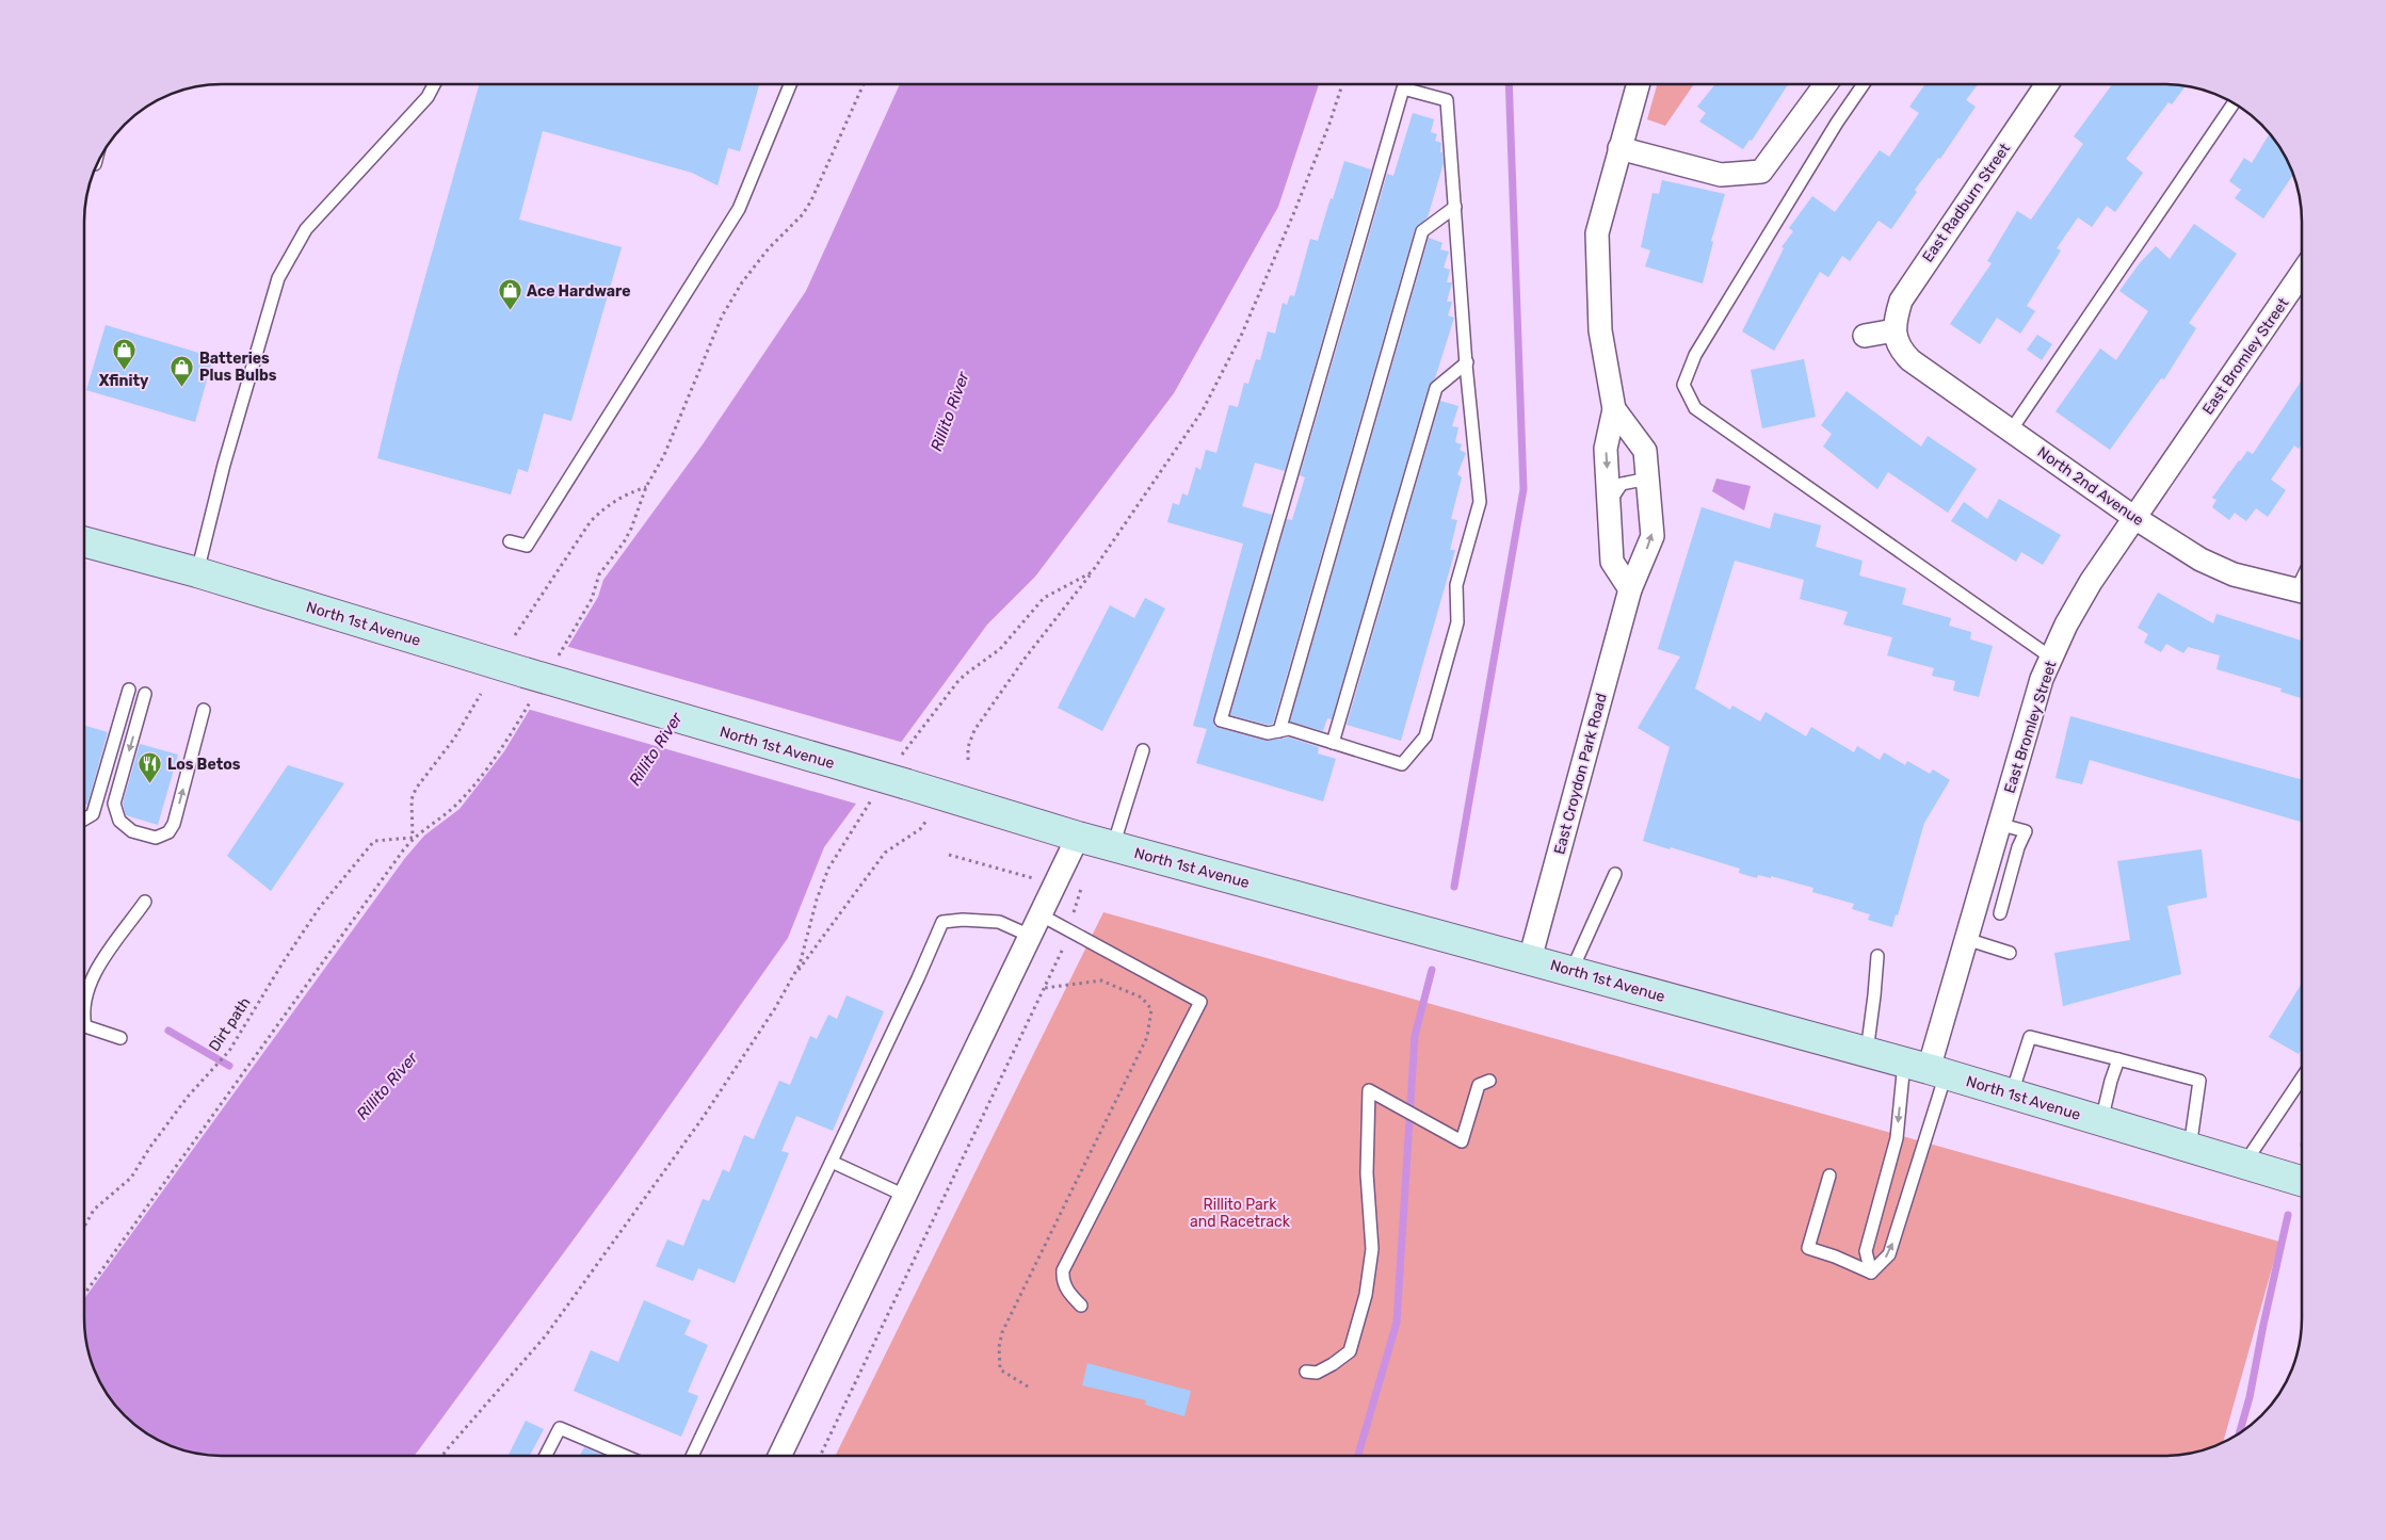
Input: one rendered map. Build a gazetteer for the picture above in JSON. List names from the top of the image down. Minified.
{"streets":{"main road":["North 1st Avenue"],"street":["East Radburn Street","East Bromley Street","North 2nd Avenue","East Croydon Park Road"],"path":["Dirt path"]},"crossings":[["East Radburn Street","North 2nd Avenue"],["East Bromley Street","North 2nd Avenue"],["East Bromley Street","North 1st Avenue"],["North 1st Avenue","East Croydon Park Road"]],"water":["Rillito River"],"parks":["Rillito Park and Racetrack"],"places":{"shop":["Ace Hardware","Xfinity","Batteries Plus Bulbs"],"restaurant":["Los Betos"]}}
